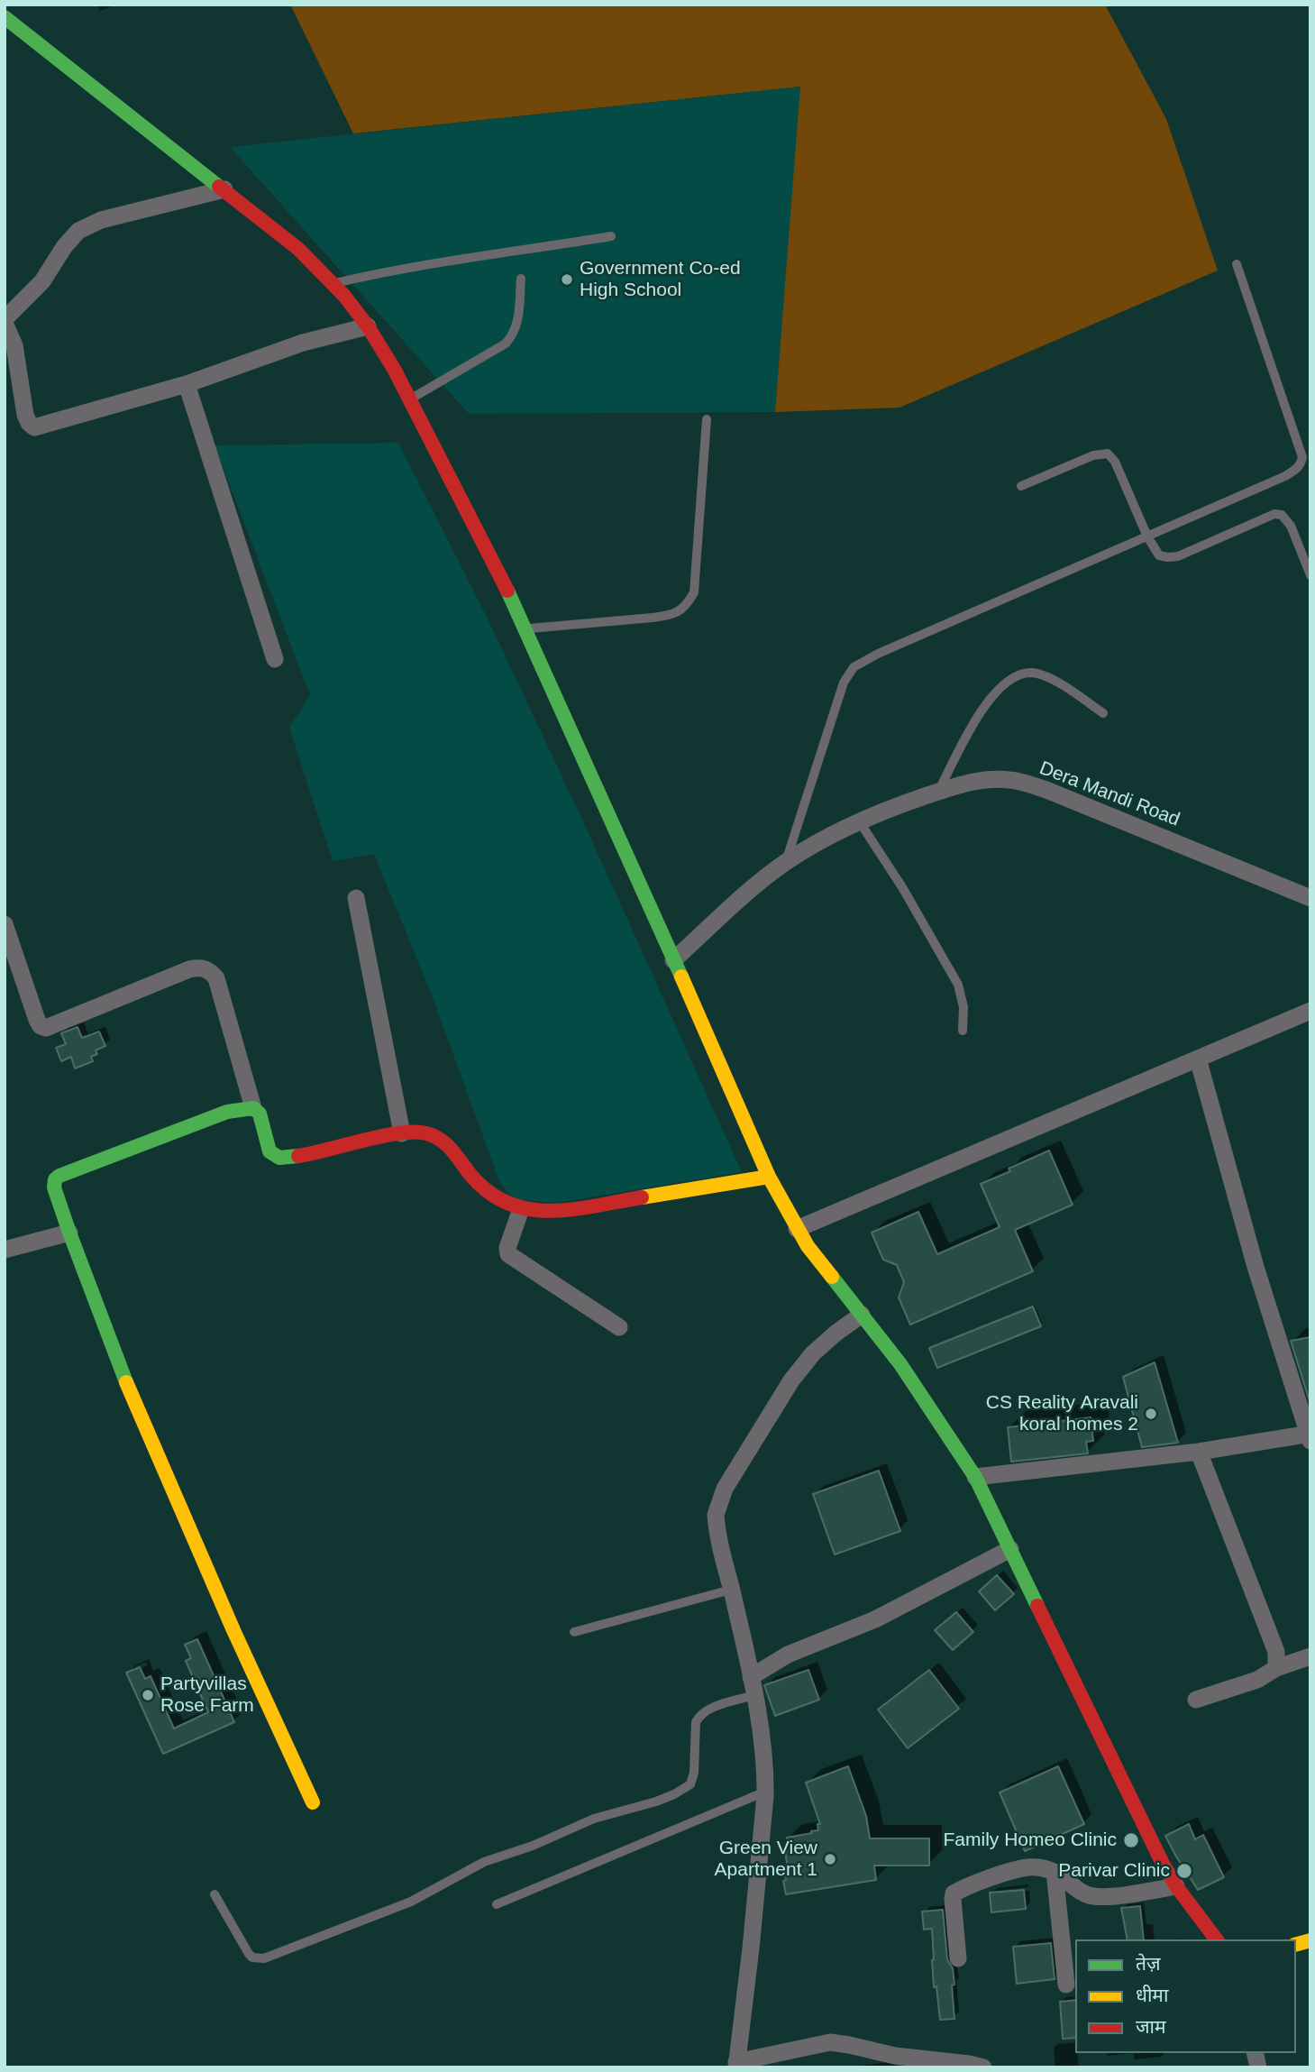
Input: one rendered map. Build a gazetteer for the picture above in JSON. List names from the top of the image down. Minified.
{"streets":{"street":["Dera Mandi Road"]},"places":["Government Co-ed High School","CS Reality Aravali koral homes 2","Partyvillas Rose Farm","Family Homeo Clinic","Green View Apartment 1","Parivar Clinic"],"legend":["तेज़","धीमा","जाम"]}
